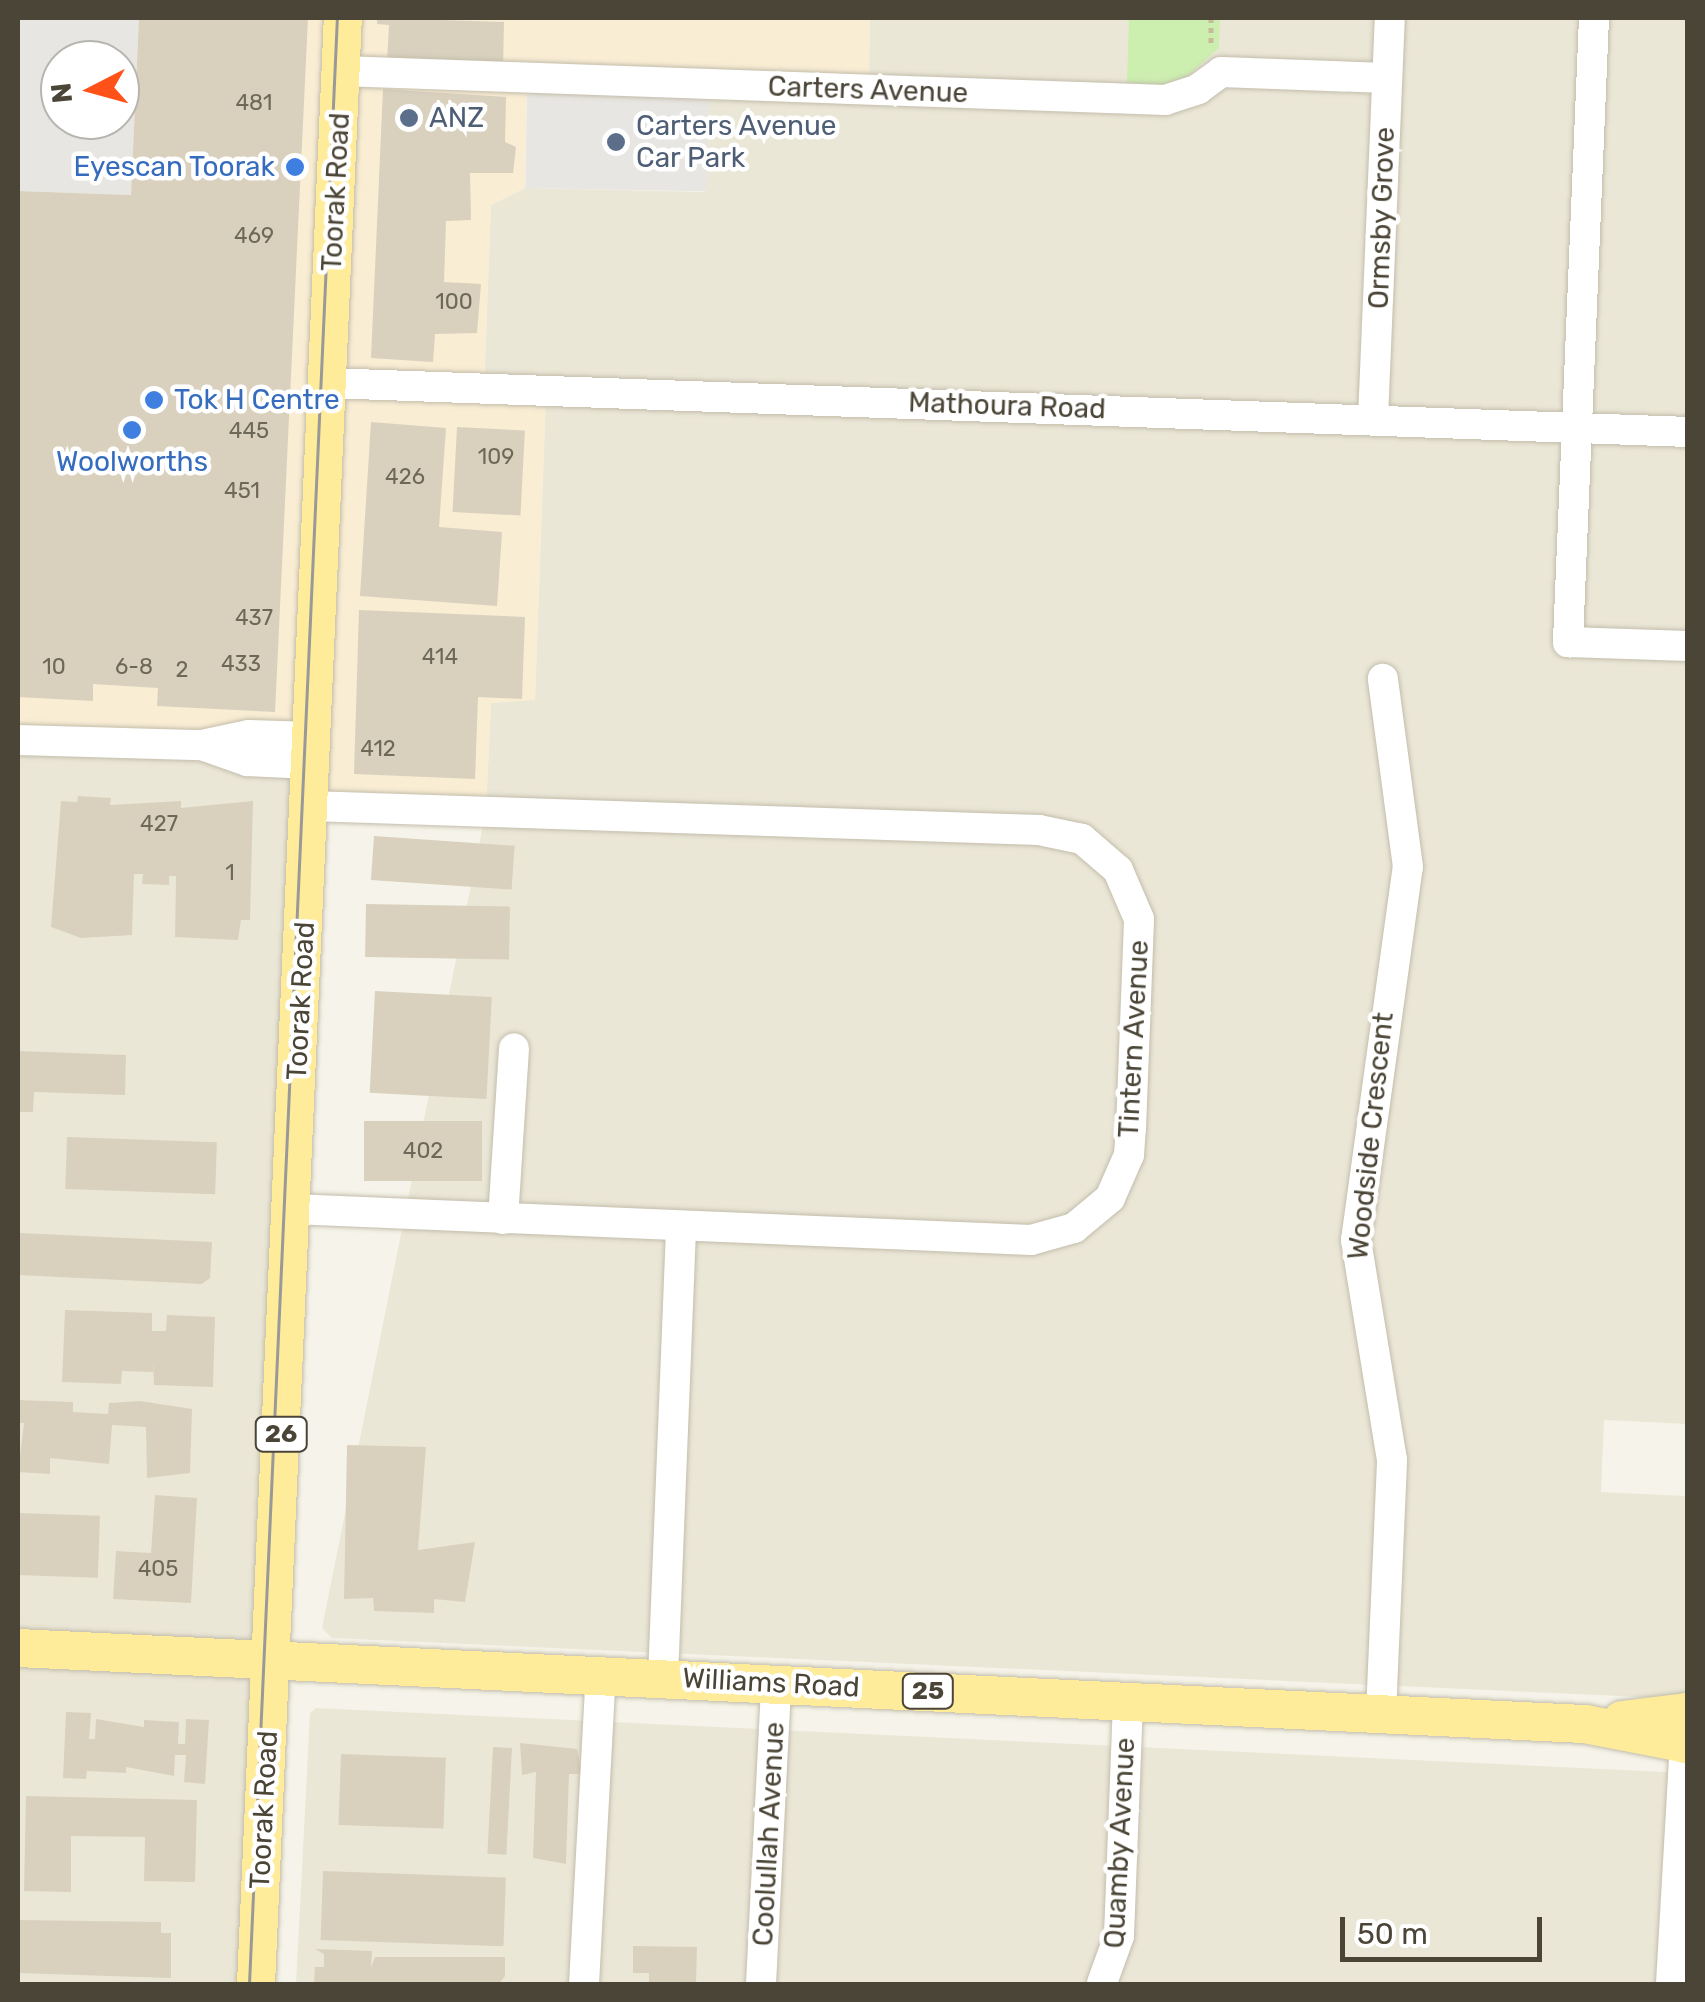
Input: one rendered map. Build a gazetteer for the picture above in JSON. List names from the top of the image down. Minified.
{"streets":{"main road":["Toorak Road","26","Williams Road","25"],"street":["Carters Avenue","Ormsby Grove","Mathoura Road","Tintern Avenue","Woodside Crescent","Coolullah Avenue","Quamby Avenue"]},"crossings":[["Carters Avenue","Toorak Road"],["Carters Avenue","Ormsby Grove"],["Toorak Road","Mathoura Road"],["Toorak Road","Tintern Avenue"],["Toorak Road","Williams Road"],["Ormsby Grove","Mathoura Road"],["Woodside Crescent","Williams Road"],["Williams Road","Coolullah Avenue"],["Williams Road","Quamby Avenue"]],"places":["ANZ","Carters Avenue Car Park","Eyescan Toorak","Tok H Centre","Woolworths"],"house_numbers":["481","469","100","445","109","426","451","437","414","433","10","6-8","2","412","427","1","402","405"],"scale_bar":"50 m","north":"left"}
